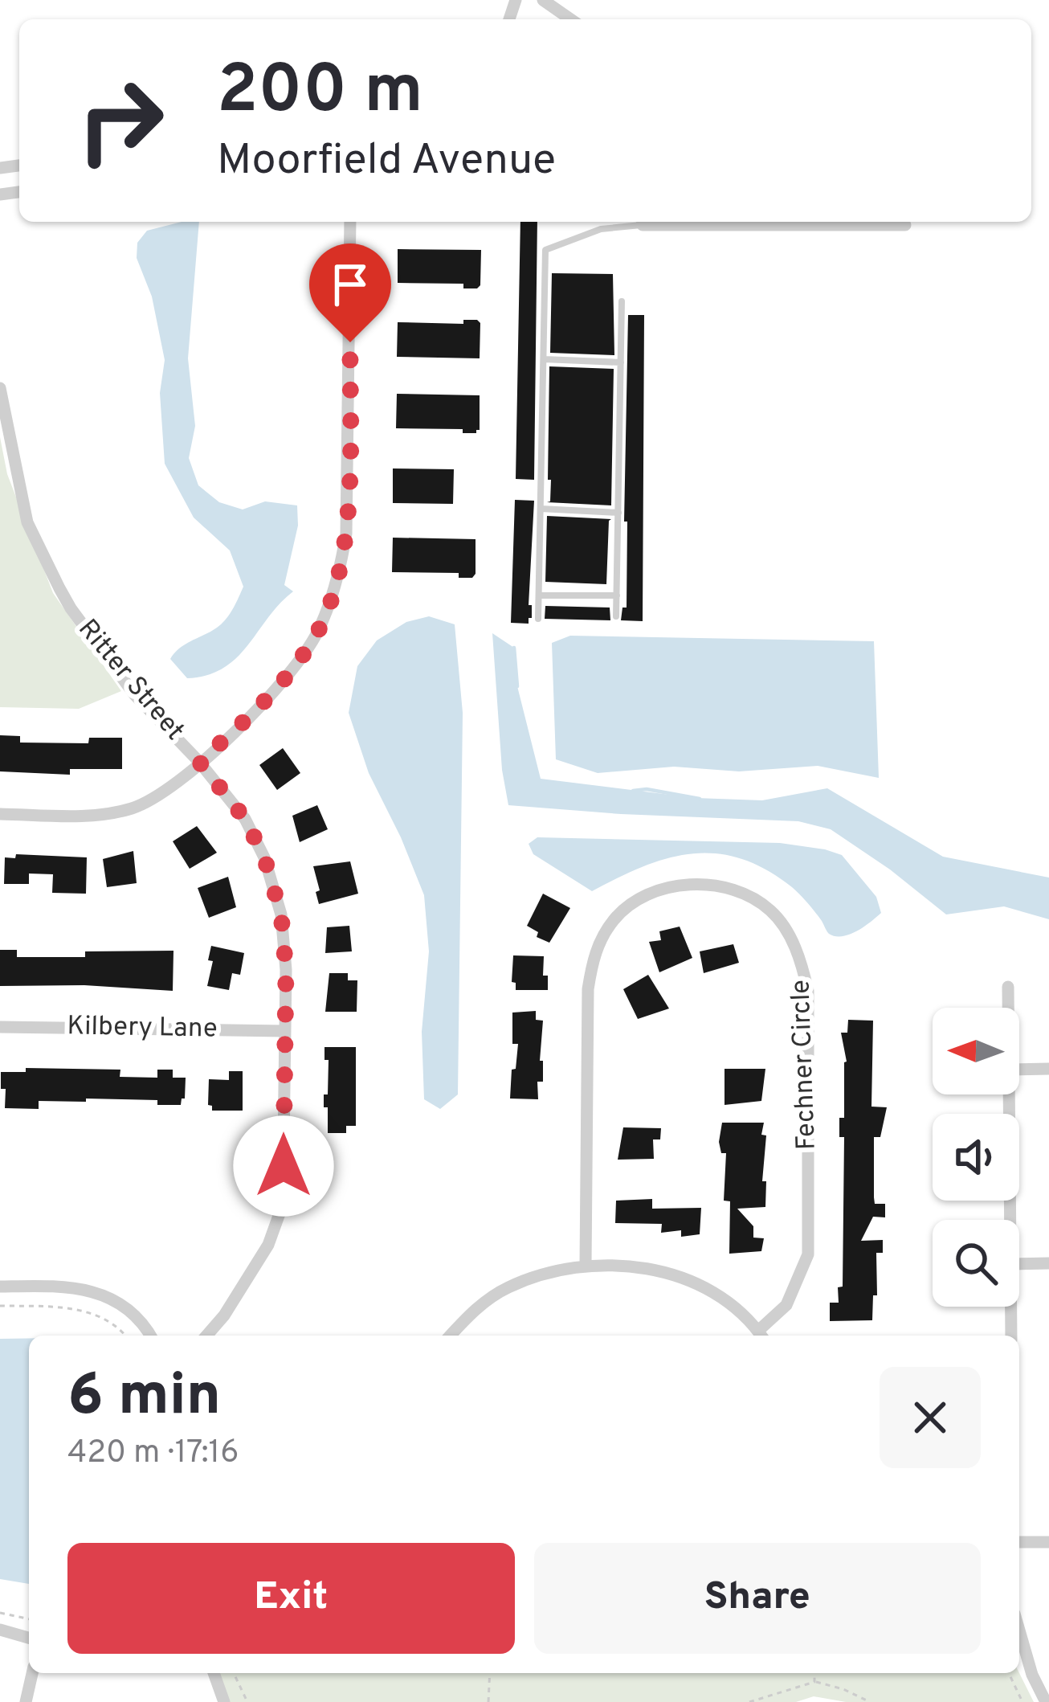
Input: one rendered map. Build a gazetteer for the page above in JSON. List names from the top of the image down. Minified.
{"streets":{"street":["Ritter Street","Kilbery Lane","Fechner Circle"]},"crossings":[["Ritter Street","Kilbery Lane"]],"north":"left","page":{"turn":["200 m","Moorfield Avenue"],"heading":["6 min","420 m · 17:16"],"buttons":["Exit","Share"]}}
